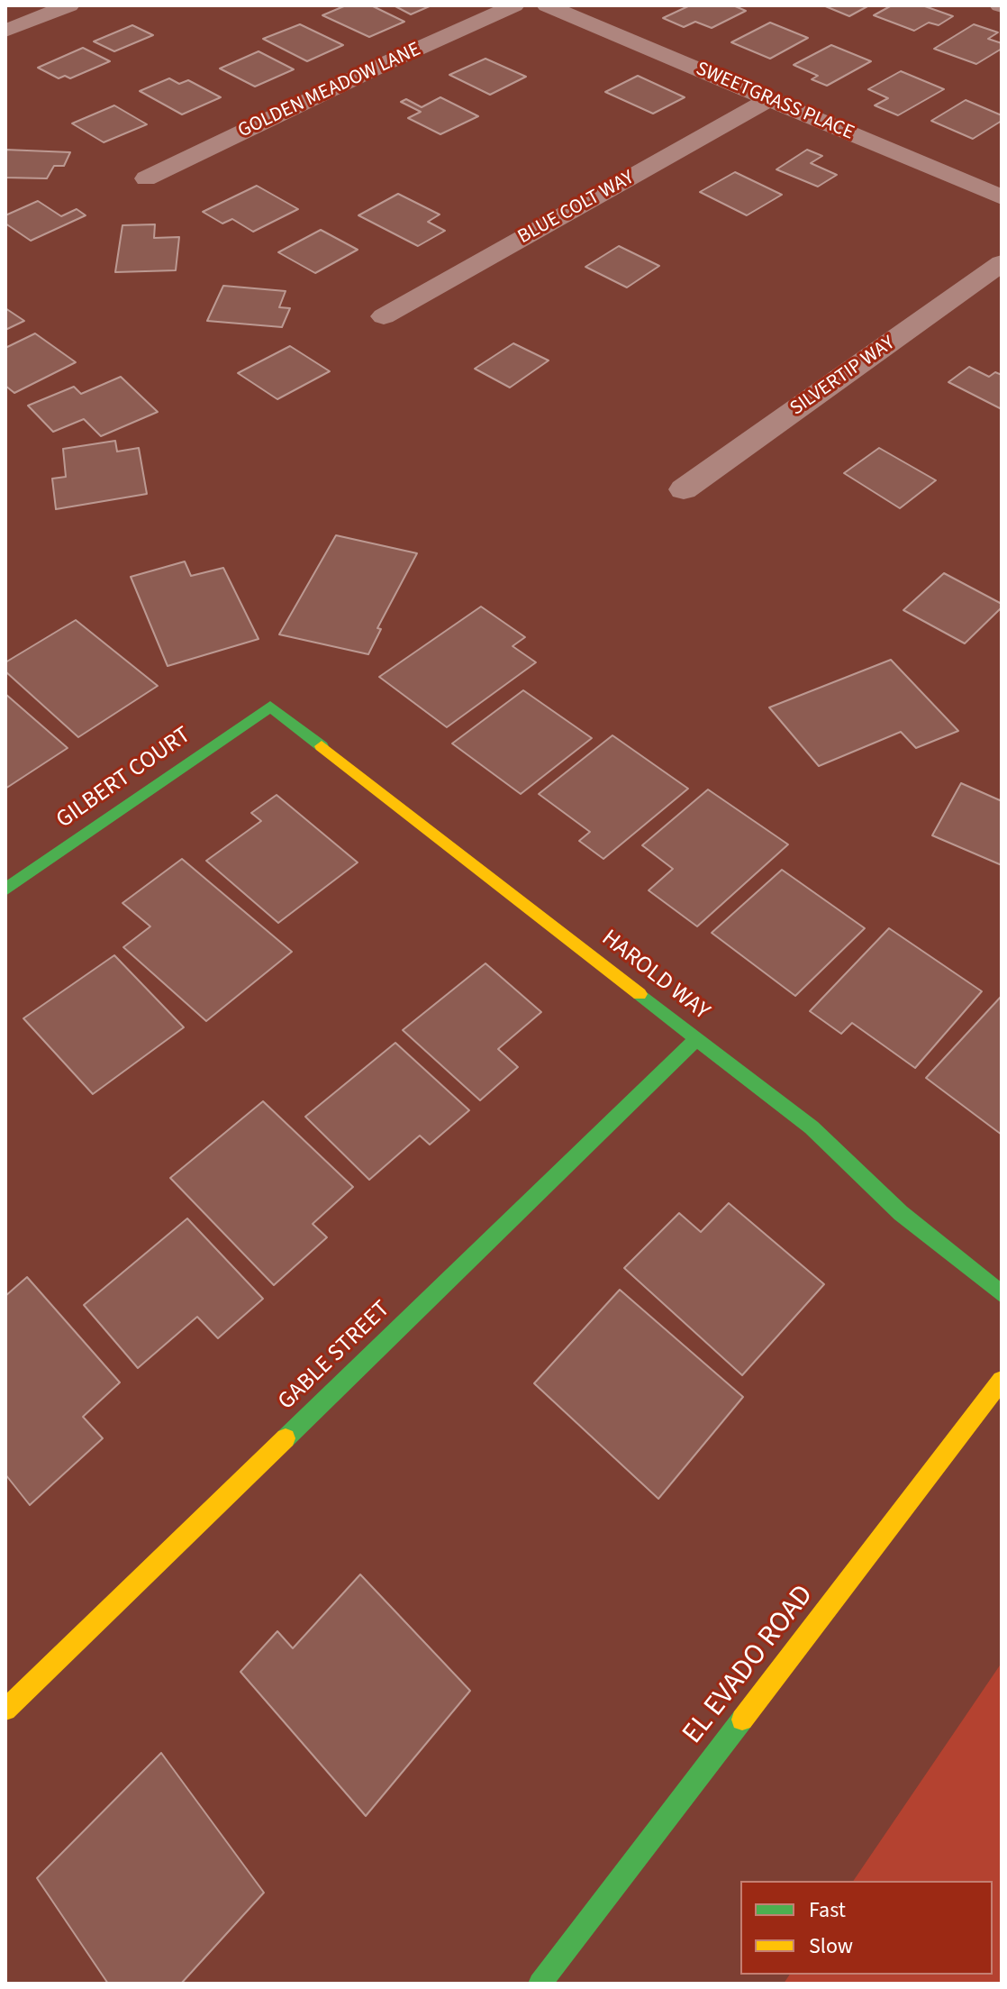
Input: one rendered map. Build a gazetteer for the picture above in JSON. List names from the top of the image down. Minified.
{"streets":{"street":["GOLDEN MEADOW LANE","SWEETGRASS PLACE","BLUE COLT WAY","SILVERTIP WAY","GILBERT COURT","HAROLD WAY","GABLE STREET","EL EVADO ROAD"]},"crossings":[["SWEETGRASS PLACE","BLUE COLT WAY"],["GILBERT COURT","HAROLD WAY"],["HAROLD WAY","GABLE STREET"]],"legend":["Fast","Slow"]}
